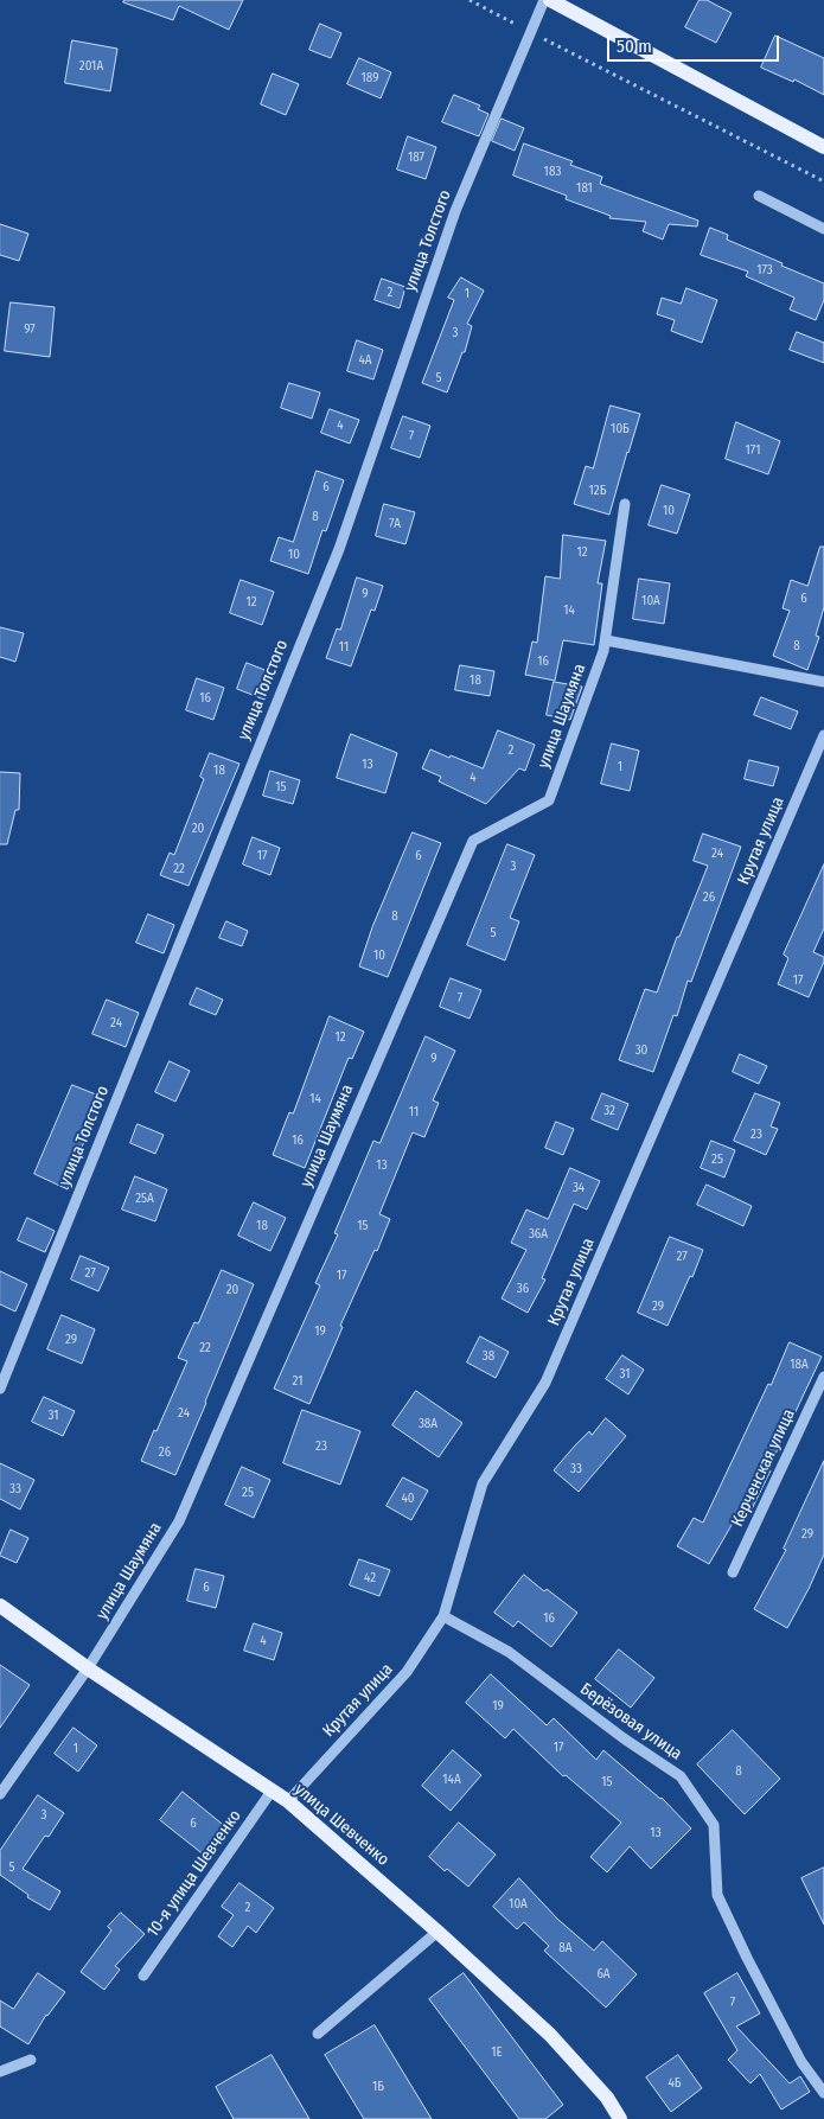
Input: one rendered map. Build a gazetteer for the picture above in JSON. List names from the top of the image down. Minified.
{"streets":{"main road":["улица Шевченко"],"street":["улица Толстого","улица Шаумяна","Крутая улица","Керченская улица","Берёзовая улица","10-я улица Шевченко"]},"crossings":[["улица Шаумяна","улица Шевченко"],["Крутая улица","Берёзовая улица"],["Крутая улица","улица Шевченко"],["улица Шевченко","10-я улица Шевченко"]],"house_numbers":["201А","189","187","183","181","173","2","1","97","3","4А","5","4","10Б","7","171","6","12Б","10","8","7А","12","10","9","6","10А","12","14","8","11","16","18","16","2","13","1","18","4","15","20","24","17","6","3","22","26","8","5","10","17","7","24","12","30","9","14","32","11","23","16","25","13","34","25А","18","15","36А","27","27","17","36","20","29","19","29","22","38","18А","31","21","24","31","38А","23","26","33","33","25","40","29","42","6","16","4","19","17","1","8","14А","15","3","6","13","5","10А","2","8А","6А","7","1Е","4Б","1Б"],"scale_bar":"50 m"}
